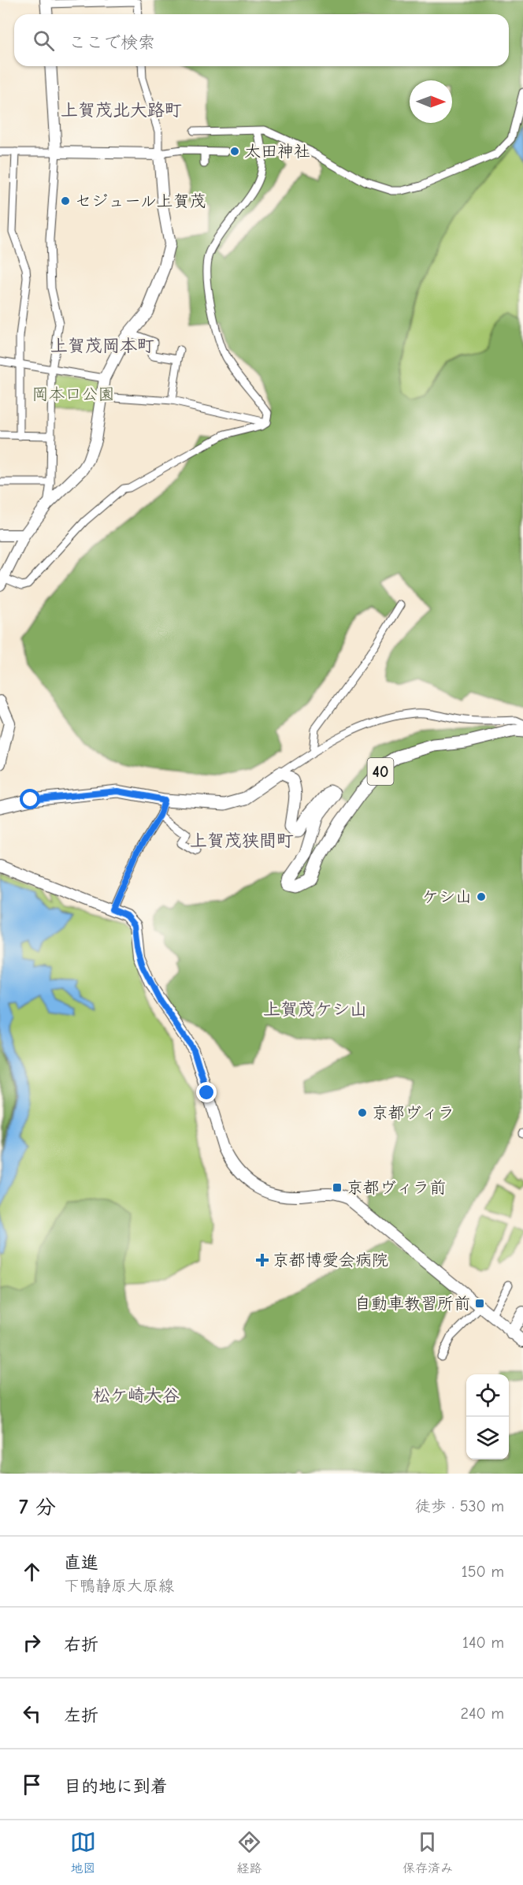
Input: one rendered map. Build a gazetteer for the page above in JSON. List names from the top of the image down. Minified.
{"streets":{"main road":["40"]},"districts":["上賀茂北大路町","上賀茂岡本町","上賀茂狭間町","上賀茂ケシ山","松ケ崎大谷"],"parks":["岡本口公園"],"places":{"other":["太田神社","セジュール上賀茂","ケシ山","京都ヴィラ"],"transit":["京都ヴィラ前","自動車教習所前"],"health":["京都博愛会病院"]},"north":"right","page":{"search":"ここで検索","heading":["7 分","徒歩 · 530 m"],"list":[["直進","下鴨静原大原線","150 m"],["右折","140 m"],["左折","240 m"],"目的地に到着"],"nav":["地図","経路","保存済み"]}}
